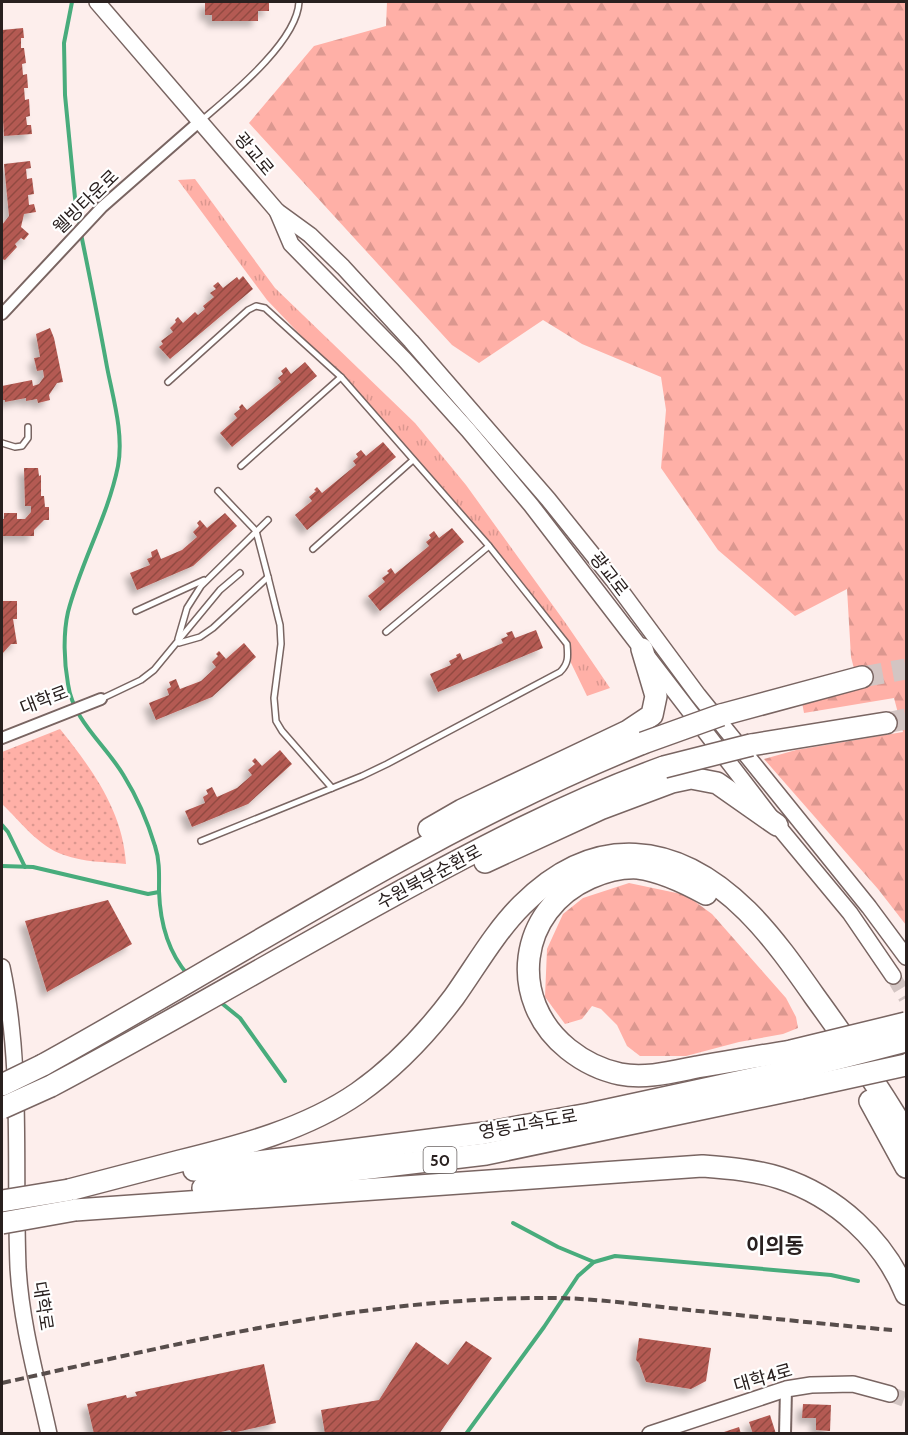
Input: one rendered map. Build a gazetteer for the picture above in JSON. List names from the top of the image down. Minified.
{"streets":{"highway":["수원북부순환로","영동고속도로","50"],"main road":["광교로","대학로","대학4로"],"street":["웰빙타운로"]},"crossings":[["광교로","웰빙타운로"]],"districts":["이의동"]}
